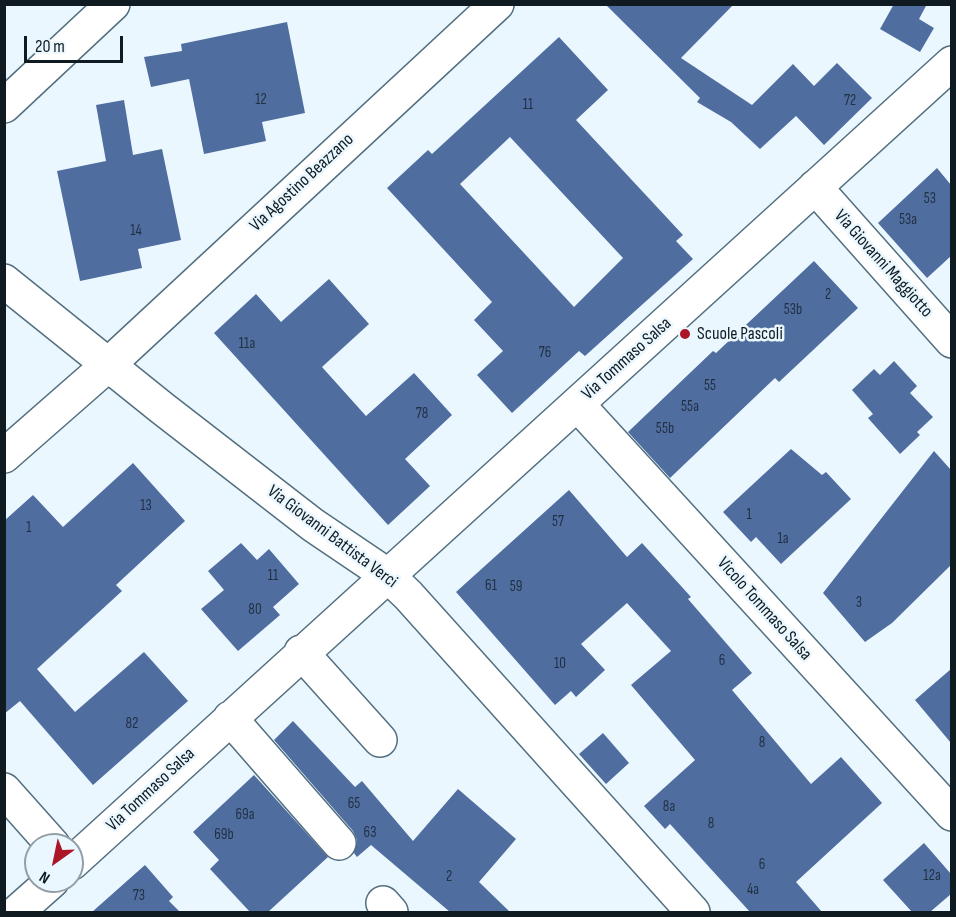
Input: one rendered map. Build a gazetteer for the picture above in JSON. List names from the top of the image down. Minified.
{"streets":{"street":["Via Agostino Beazzano","Via Giovanni Maggiotto","Via Tommaso Salsa","Via Giovanni Battista Verci","Vicolo Tommaso Salsa"]},"crossings":[["Via Agostino Beazzano","Via Giovanni Battista Verci"],["Via Giovanni Maggiotto","Via Tommaso Salsa"],["Via Tommaso Salsa","Via Giovanni Battista Verci"],["Via Tommaso Salsa","Vicolo Tommaso Salsa"]],"places":["Scuole Pascoli"],"house_numbers":["12","72","11","53","53a","14","2","53b","11a","76","55","55a","78","55b","13","1","57","1","1a","11","61","59","3","80","6","10","82","8","65","8a","69a","8","63","69b","6","12a","2","4a","73"],"scale_bar":"20 m","north":"bottom left"}
